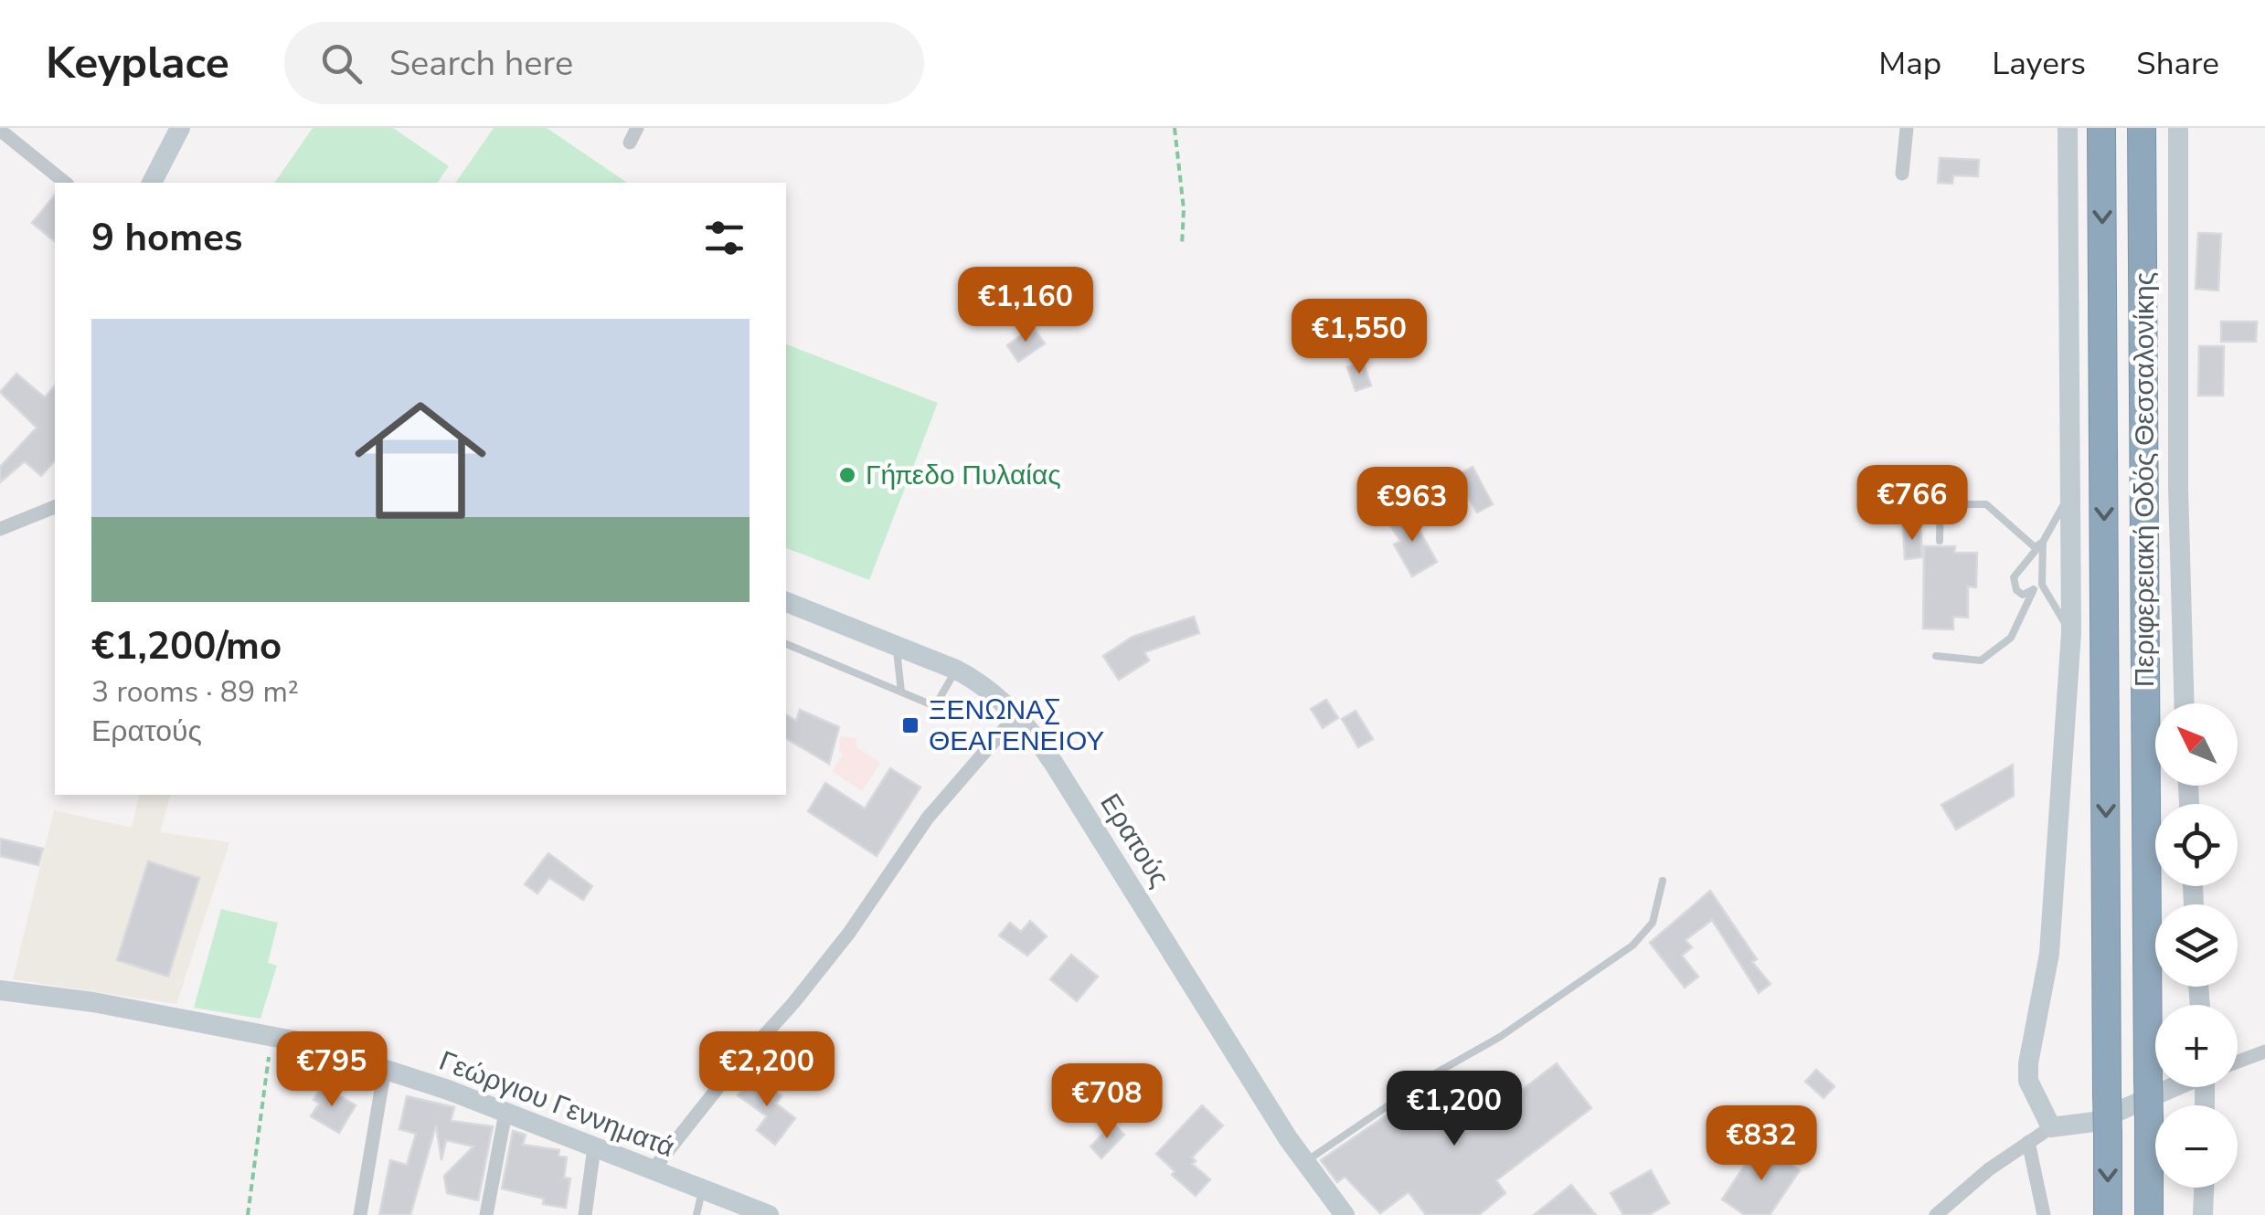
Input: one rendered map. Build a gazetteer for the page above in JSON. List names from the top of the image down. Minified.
{"streets":{"highway":["Περιφερειακή Οδός Θεσσαλονίκης"],"street":["Ερατούς","Γεώργιου Γεννηματά"]},"places":{"other":["Γήπεδο Πυλαίας"],"transit":["ΞΕΝΩΝΑΣ ΘΕΑΓΕΝΕΙΟΥ"]},"north":"top left","page":{"header":"Keyplace","search":"Search here","nav":["Map","Layers","Share"],"heading":"9 homes","price":["€1,160","€1,550","€766","€963","€795","€2,200","€708","€1,200","€832"],"list":[{"name":"€1,200/mo","note":"3 rooms · 89 m² · Ερατούς"}],"map_buttons":["+","−"]}}
